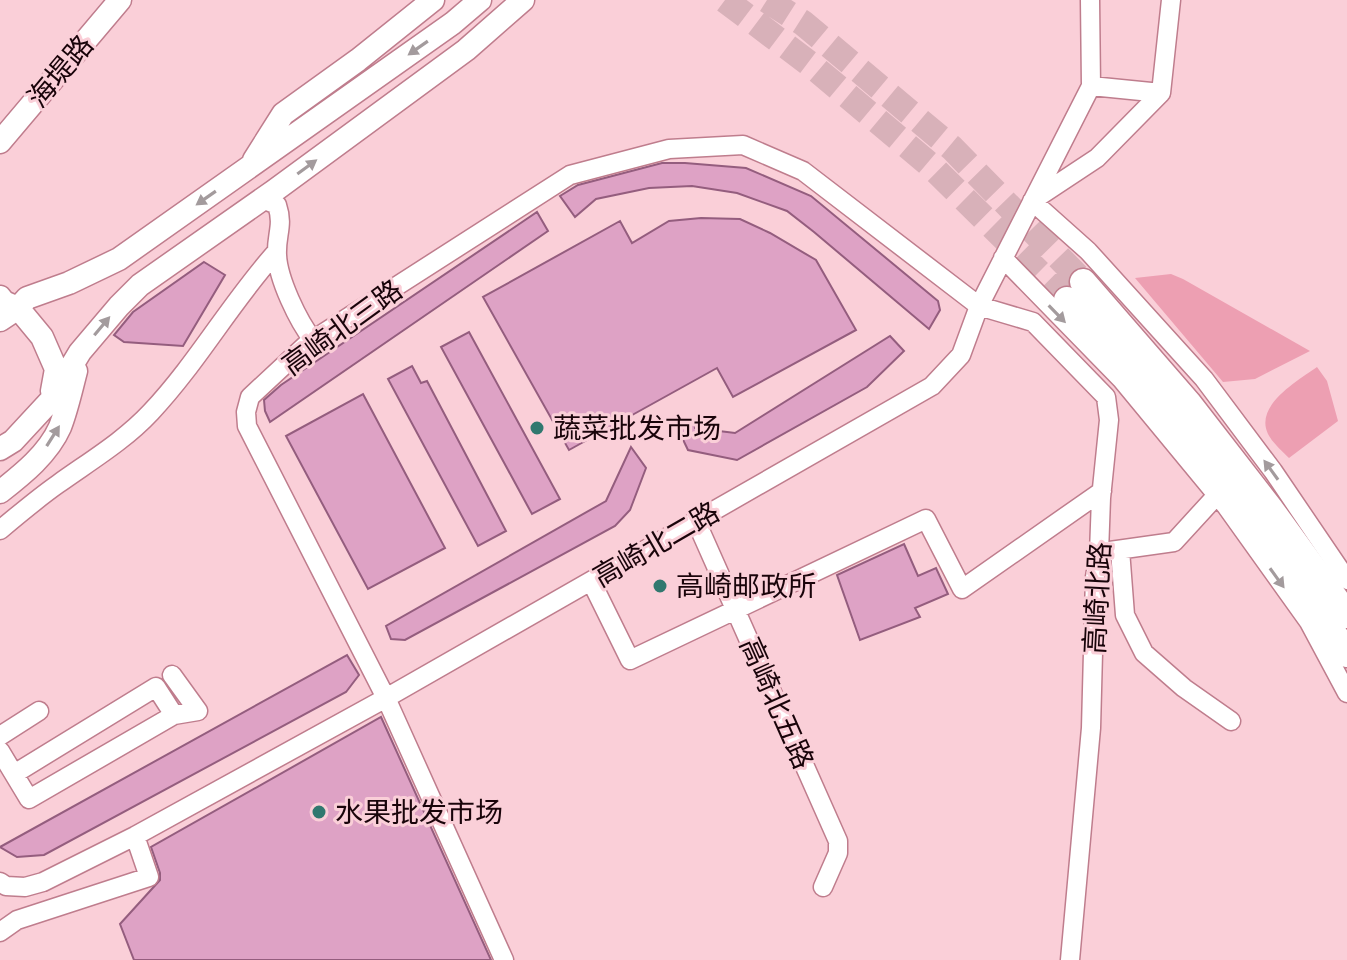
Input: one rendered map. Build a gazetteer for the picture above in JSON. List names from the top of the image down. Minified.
{"streets":{"main road":["海堤路"],"street":["高崎北三路","高崎北二路","高崎北路","高崎北五路"]},"crossings":[["高崎北三路","高崎北二路"],["高崎北三路","高崎北路"],["高崎北二路","高崎北路"],["高崎北二路","高崎北五路"]],"places":["蔬菜批发市场","高崎邮政所","水果批发市场"]}
